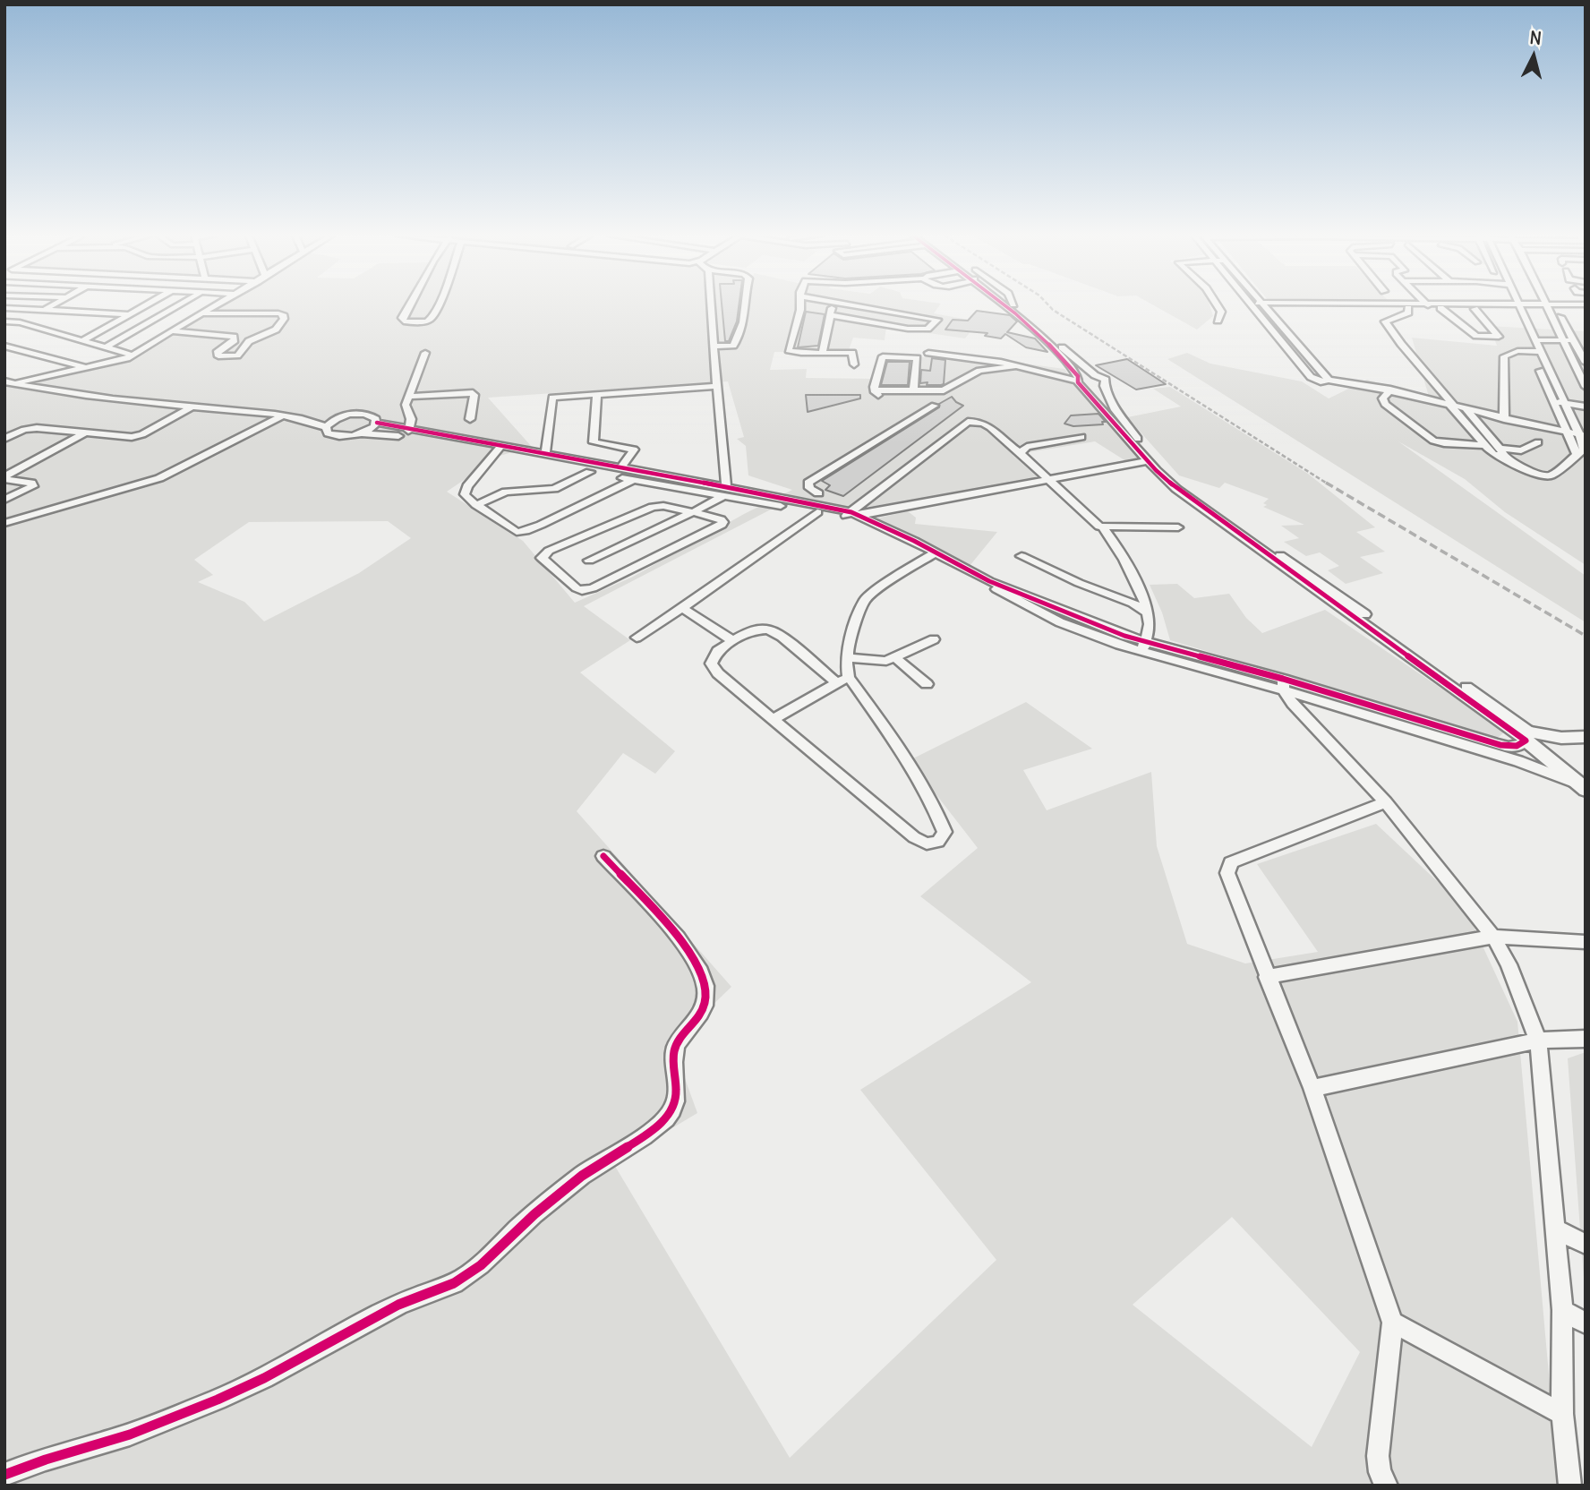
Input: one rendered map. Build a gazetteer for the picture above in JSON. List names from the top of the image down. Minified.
{"north":"top"}
